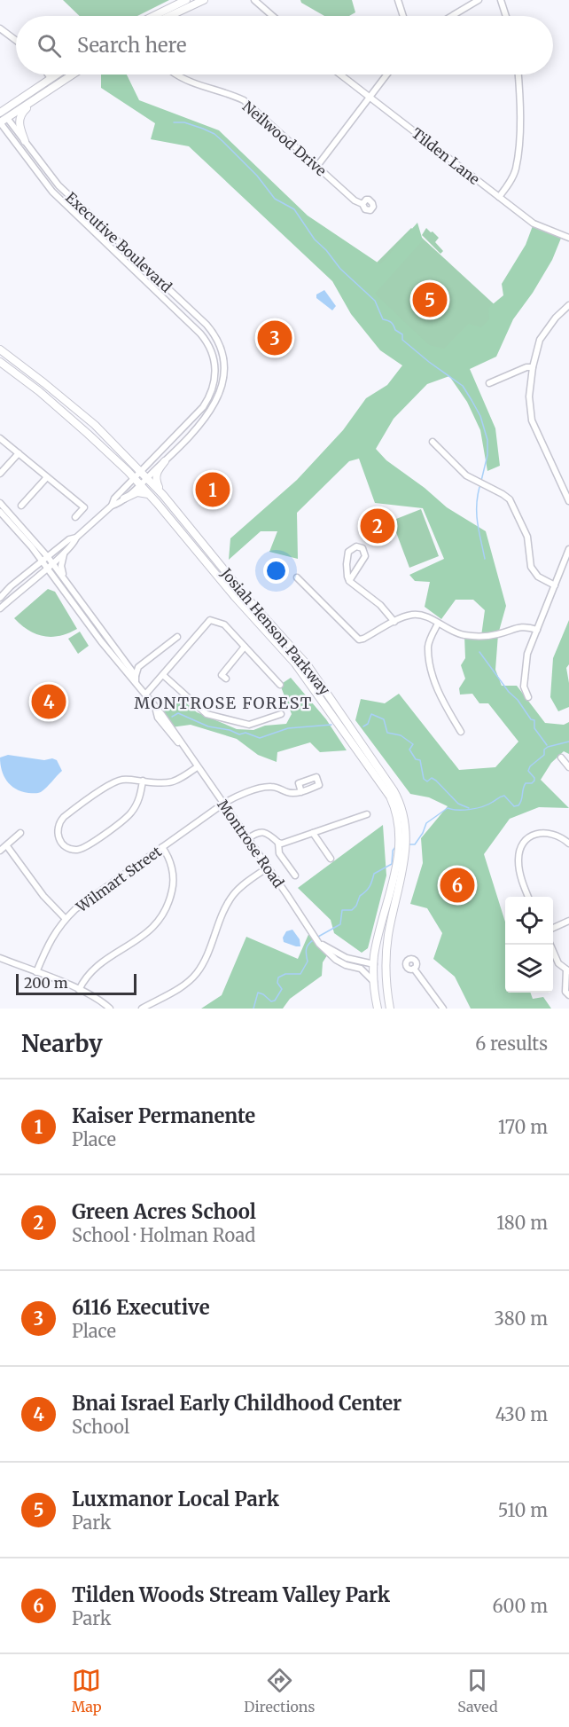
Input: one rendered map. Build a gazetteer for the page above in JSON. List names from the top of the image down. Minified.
{"streets":{"main road":["Executive Boulevard","Josiah Henson Parkway"],"street":["Neilwood Drive","Tilden Lane","Montrose Road","Wilmart Street"]},"crossings":[["Josiah Henson Parkway","Montrose Road"],["Montrose Road","Wilmart Street"]],"districts":["MONTROSE FOREST"],"scale_bar":"200 m","page":{"search":"Search here","pins":["5","3","1","2","4","6"],"scale":"200 m","heading":["Nearby","6 results"],"list":[{"mark":"1","name":"Kaiser Permanente","note":"Place","value":"170 m"},{"mark":"2","name":"Green Acres School","note":"School · Holman Road","value":"180 m"},{"mark":"3","name":"6116 Executive","note":"Place","value":"380 m"},{"mark":"4","name":"Bnai Israel Early Childhood Center","note":"School","value":"430 m"},{"mark":"5","name":"Luxmanor Local Park","note":"Park","value":"510 m"},{"mark":"6","name":"Tilden Woods Stream Valley Park","note":"Park","value":"600 m"}],"nav":["Map","Directions","Saved"]}}
